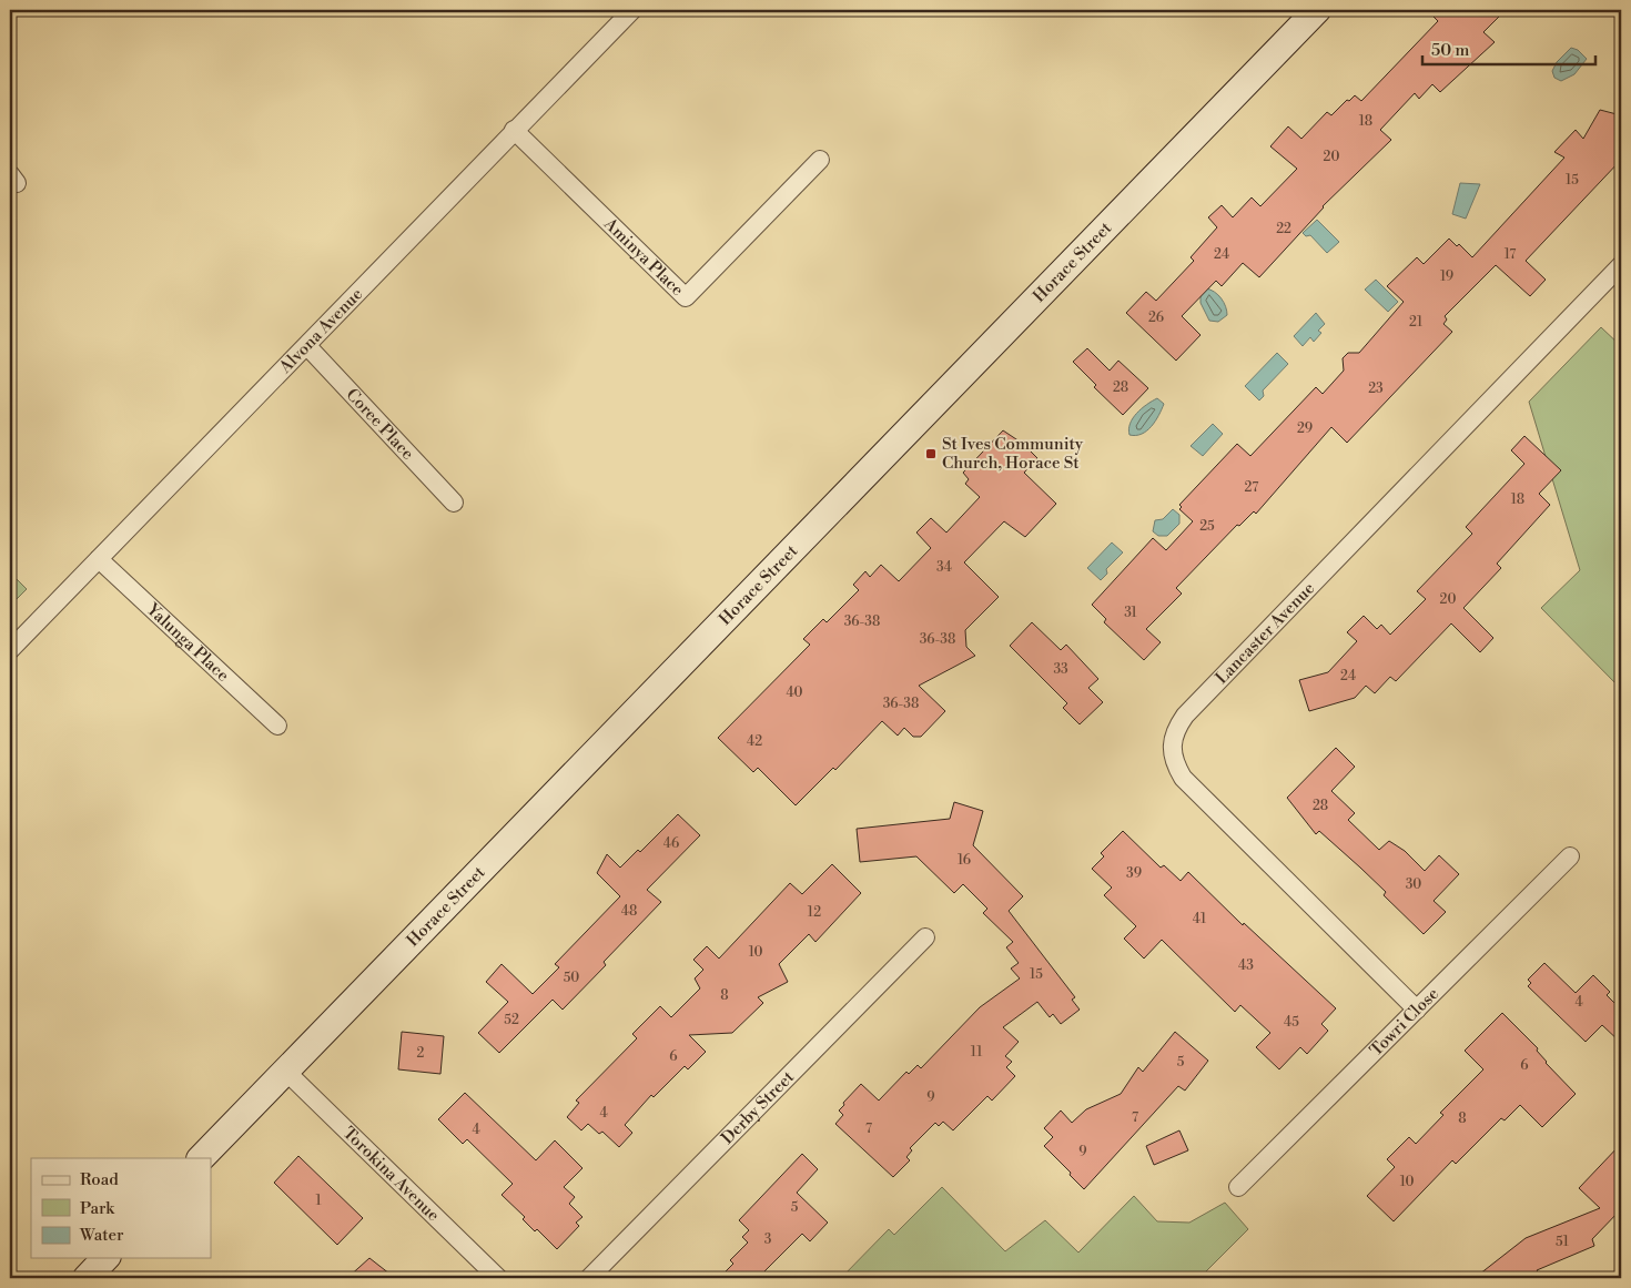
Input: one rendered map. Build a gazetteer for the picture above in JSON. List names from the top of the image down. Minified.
{"streets":{"main road":["Horace Street"],"street":["Aminya Place","Alvona Avenue","Coree Place","Lancaster Avenue","Yalunga Place","Towri Close","Derby Street","Torokina Avenue"]},"crossings":[["Aminya Place","Alvona Avenue"],["Horace Street","Torokina Avenue"],["Alvona Avenue","Coree Place"],["Alvona Avenue","Yalunga Place"],["Lancaster Avenue","Towri Close"]],"places":{"transit":["St Ives Community Church, Horace St"]},"house_numbers":["18","20","15","22","24","17","19","26","21","28","23","29","27","18","25","34","20","31","36-38","36-38","33","24","40","36-38","42","28","46","16","39","30","48","12","41","10","43","15","50","8","4","52","45","11","2","6","5","6","9","4","7","8","7","4","9","10","1","5","3","51"],"legend":["Road","Park","Water"],"scale_bar":"50 m"}
